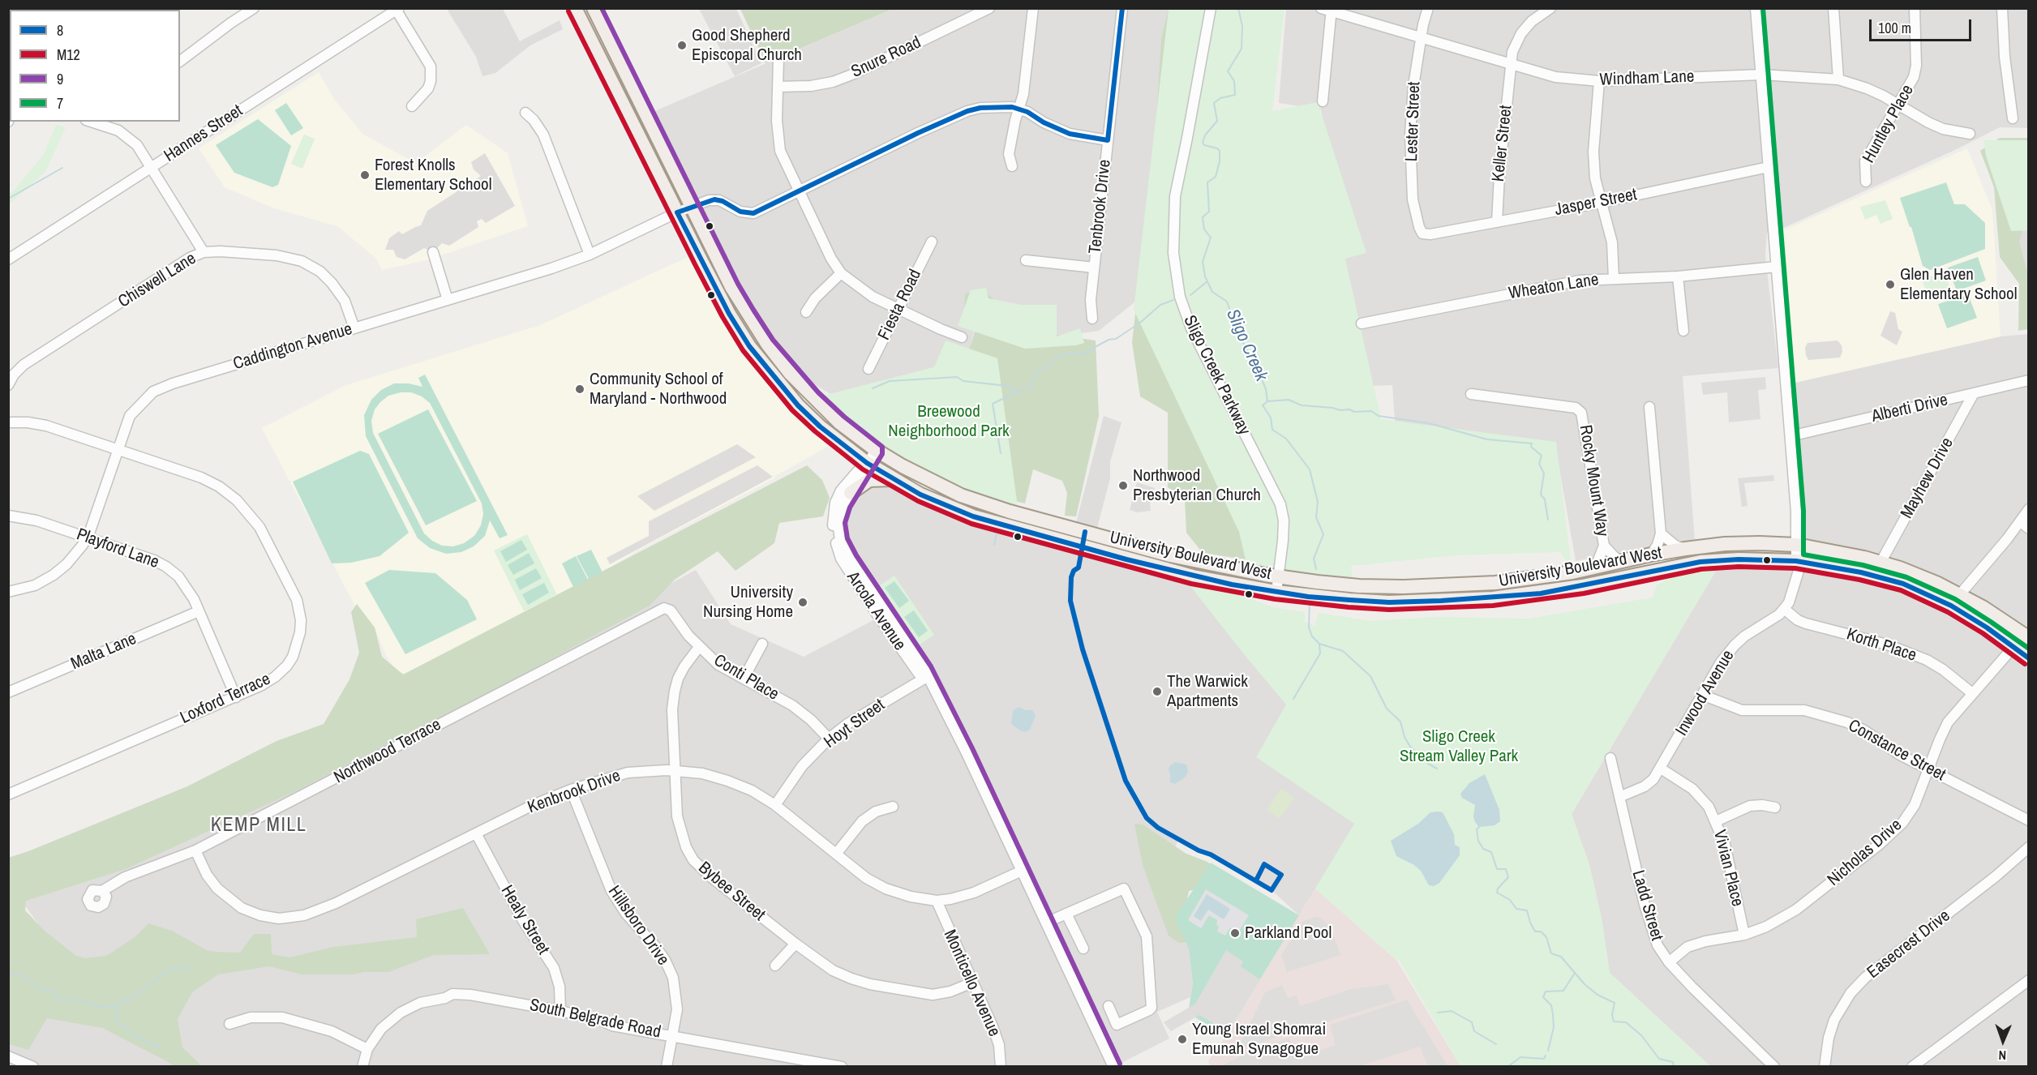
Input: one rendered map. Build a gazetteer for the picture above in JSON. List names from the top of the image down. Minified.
{"streets":{"main road":["University Boulevard West"],"street":["Snure Road","Windham Lane","Lester Street","Huntley Place","Hannes Street","Keller Street","Jasper Street","Tenbrook Drive","Chiswell Lane","Wheaton Lane","Fiesta Road","Caddington Avenue","Sligo Creek Parkway","Alberti Drive","Mayhew Drive","Rocky Mount Way","Playford Lane","Arcola Avenue","Korth Place","Malta Lane","Conti Place","Inwood Avenue","Loxford Terrace","Hoyt Street","Constance Street","Northwood Terrace","Kenbrook Drive","Nicholas Drive","Vivian Place","Bybee Street","Ladd Street","Healy Street","Hillsboro Drive","Easecrest Drive","Monticello Avenue","South Belgrade Road"]},"crossings":[["Windham Lane","Lester Street"],["Windham Lane","Huntley Place"],["Windham Lane","Keller Street"],["Windham Lane","Inwood Avenue"],["Lester Street","Jasper Street"],["Keller Street","Jasper Street"],["Jasper Street","Inwood Avenue"],["Tenbrook Drive","Caddington Avenue"],["Chiswell Lane","Caddington Avenue"],["Wheaton Lane","Inwood Avenue"],["Caddington Avenue","Playford Lane"],["Caddington Avenue","University Boulevard West"],["Caddington Avenue","Loxford Terrace"],["Sligo Creek Parkway","University Boulevard West"],["Alberti Drive","Mayhew Drive"],["Alberti Drive","Inwood Avenue"],["Mayhew Drive","University Boulevard West"],["Rocky Mount Way","University Boulevard West"],["Playford Lane","Malta Lane"],["Playford Lane","Loxford Terrace"],["University Boulevard West","Arcola Avenue"],["University Boulevard West","Inwood Avenue"],["University Boulevard West","Nicholas Drive"],["Arcola Avenue","Hoyt Street"],["Arcola Avenue","Kenbrook Drive"],["Korth Place","Inwood Avenue"],["Korth Place","Nicholas Drive"],["Conti Place","Hoyt Street"],["Conti Place","Northwood Terrace"],["Conti Place","Bybee Street"],["Inwood Avenue","Constance Street"],["Inwood Avenue","Vivian Place"],["Inwood Avenue","Ladd Street"],["Hoyt Street","Kenbrook Drive"],["Constance Street","Nicholas Drive"],["Northwood Terrace","Kenbrook Drive"],["Kenbrook Drive","Bybee Street"],["Kenbrook Drive","Healy Street"],["Kenbrook Drive","Hillsboro Drive"],["Kenbrook Drive","Monticello Avenue"],["Nicholas Drive","Vivian Place"],["Nicholas Drive","Ladd Street"],["Bybee Street","Monticello Avenue"],["Healy Street","South Belgrade Road"],["Hillsboro Drive","South Belgrade Road"]],"districts":["KEMP MILL"],"water":["Sligo Creek"],"parks":["Breewood Neighborhood Park","Sligo Creek Stream Valley Park"],"places":["Good Shepherd Episcopal Church","Forest Knolls Elementary School","Glen Haven Elementary School","Community School of Maryland - Northwood","Northwood Presbyterian Church","University Nursing Home","The Warwick Apartments","Parkland Pool","Young Israel Shomrai Emunah Synagogue"],"lines":["transit line 8","transit line 9","transit line 7","transit line M12"],"legend":["8","M12","9","7"],"scale_bar":"100 m","north":"bottom"}
